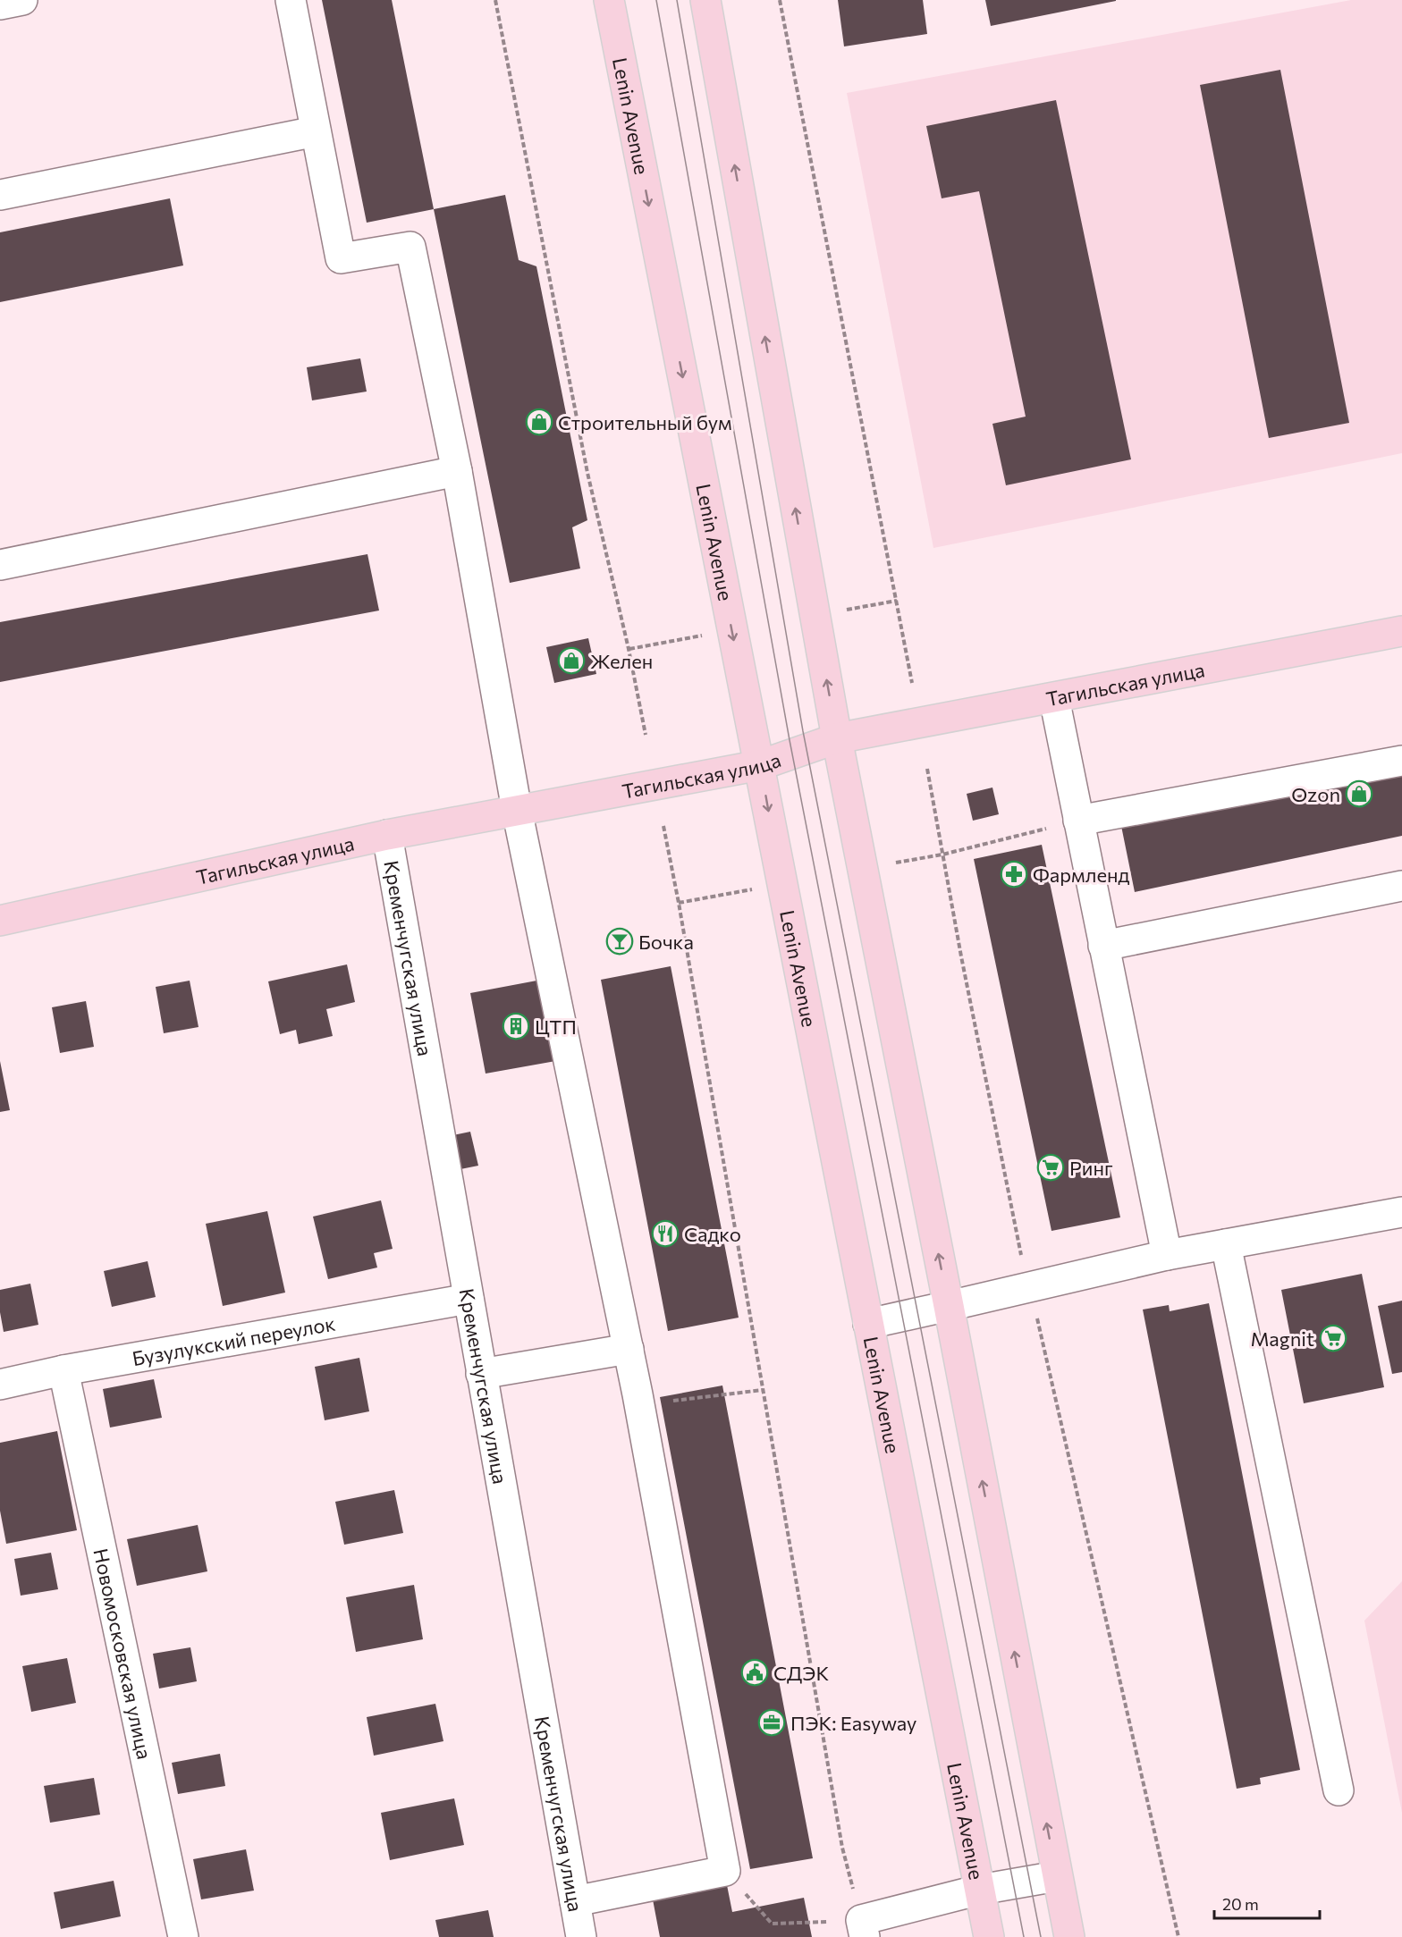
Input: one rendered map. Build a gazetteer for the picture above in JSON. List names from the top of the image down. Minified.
{"streets":{"main road":["Lenin Avenue","Тагильская улица"],"street":["Кременчугская улица","Бузулукский переулок","Новомосковская улица"]},"crossings":[["Lenin Avenue","Тагильская улица"],["Тагильская улица","Кременчугская улица"],["Кременчугская улица","Бузулукский переулок"],["Бузулукский переулок","Новомосковская улица"]],"places":{"shop":["Строительный бум","Желен","Ozon"],"pharmacy":["Фармленд"],"bar":["Бочка"],"building":["ЦТП"],"supermarket":["Ринг","Magnit"],"restaurant":["Садко"],"public building":["СДЭК"],"office":["ПЭК: Easyway"]},"scale_bar":"20 m"}
